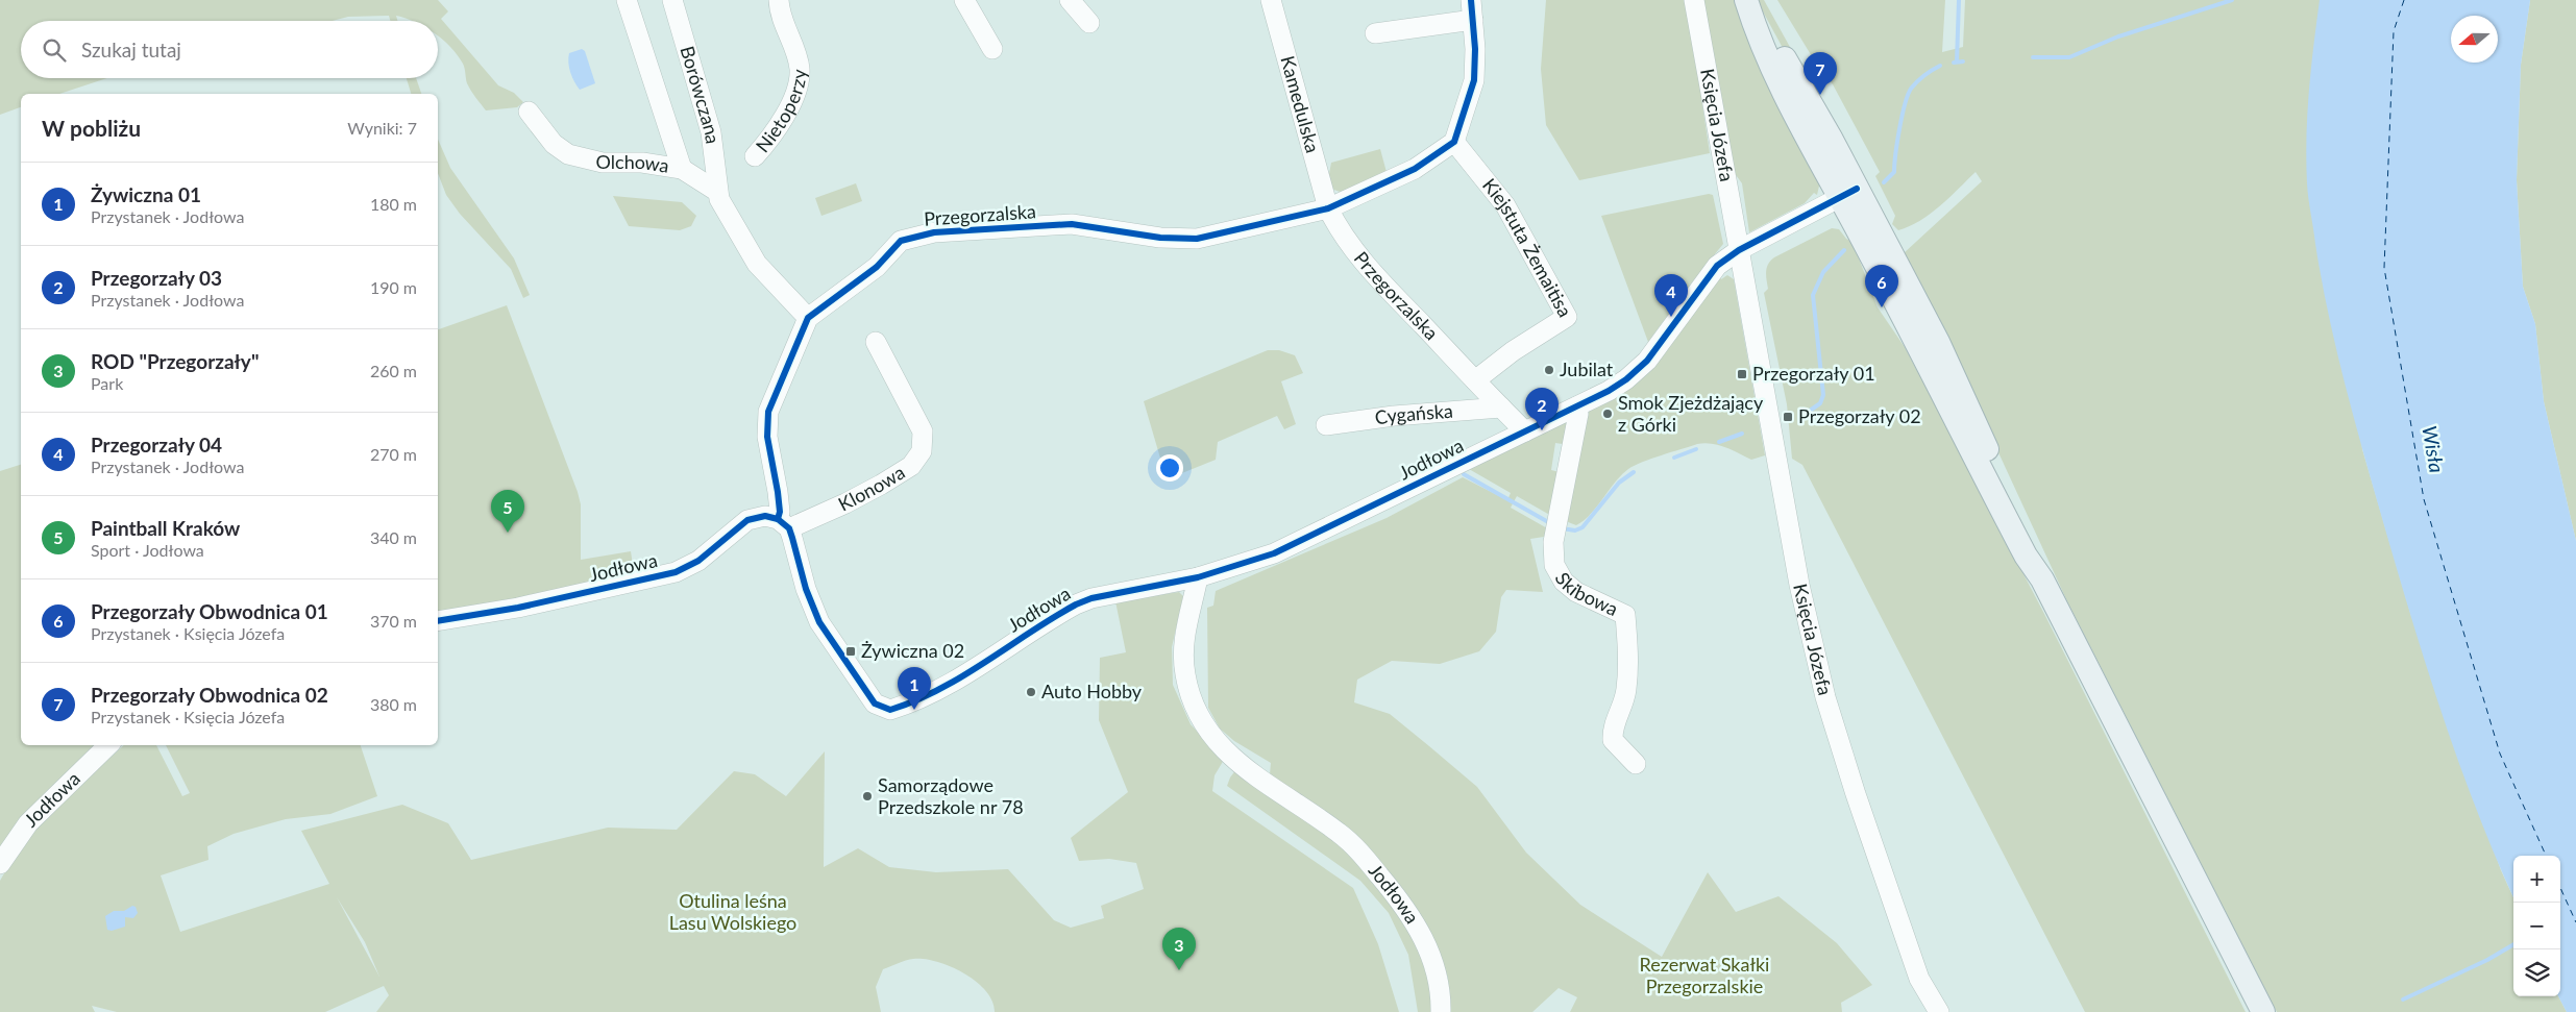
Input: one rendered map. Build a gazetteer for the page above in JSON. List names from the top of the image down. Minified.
{"streets":{"street":["Borówczana","Kamedulska","Nietoperzy","Księcia Józefa","Olchowa","Przegorzalska","Kiejstuta Żemaitisa","Cygańska","Jodłowa","Klonowa","Skibowa"]},"crossings":[["Borówczana","Olchowa"],["Kamedulska","Przegorzalska"],["Księcia Józefa","Jodłowa"],["Przegorzalska","Kiejstuta Żemaitisa"],["Przegorzalska","Cygańska"],["Przegorzalska","Jodłowa"],["Przegorzalska","Klonowa"],["Jodłowa","Klonowa"],["Jodłowa","Skibowa"]],"water":["Wisła"],"parks":["Otulina leśna Lasu Wolskiego","Rezerwat Skałki Przegorzalskie"],"places":{"other":["Jubilat","Smok Zjeżdżający z Górki","Auto Hobby","Samorządowe Przedszkole nr 78"],"transit":["Przegorzały 01","Przegorzały 02","Żywiczna 02"]},"north":"left","page":{"search":"Szukaj tutaj","pins":["7","6","4","2","5","1","3"],"heading":["W pobliżu","Wyniki: 7"],"list":[{"mark":"1","name":"Żywiczna 01","note":"Przystanek · Jodłowa","value":"180 m"},{"mark":"2","name":"Przegorzały 03","note":"Przystanek · Jodłowa","value":"190 m"},{"mark":"3","name":"ROD \"Przegorzały\"","note":"Park","value":"260 m"},{"mark":"4","name":"Przegorzały 04","note":"Przystanek · Jodłowa","value":"270 m"},{"mark":"5","name":"Paintball Kraków","note":"Sport · Jodłowa","value":"340 m"},{"mark":"6","name":"Przegorzały Obwodnica 01","note":"Przystanek · Księcia Józefa","value":"370 m"},{"mark":"7","name":"Przegorzały Obwodnica 02","note":"Przystanek · Księcia Józefa","value":"380 m"}],"map_buttons":["+","−"]}}
